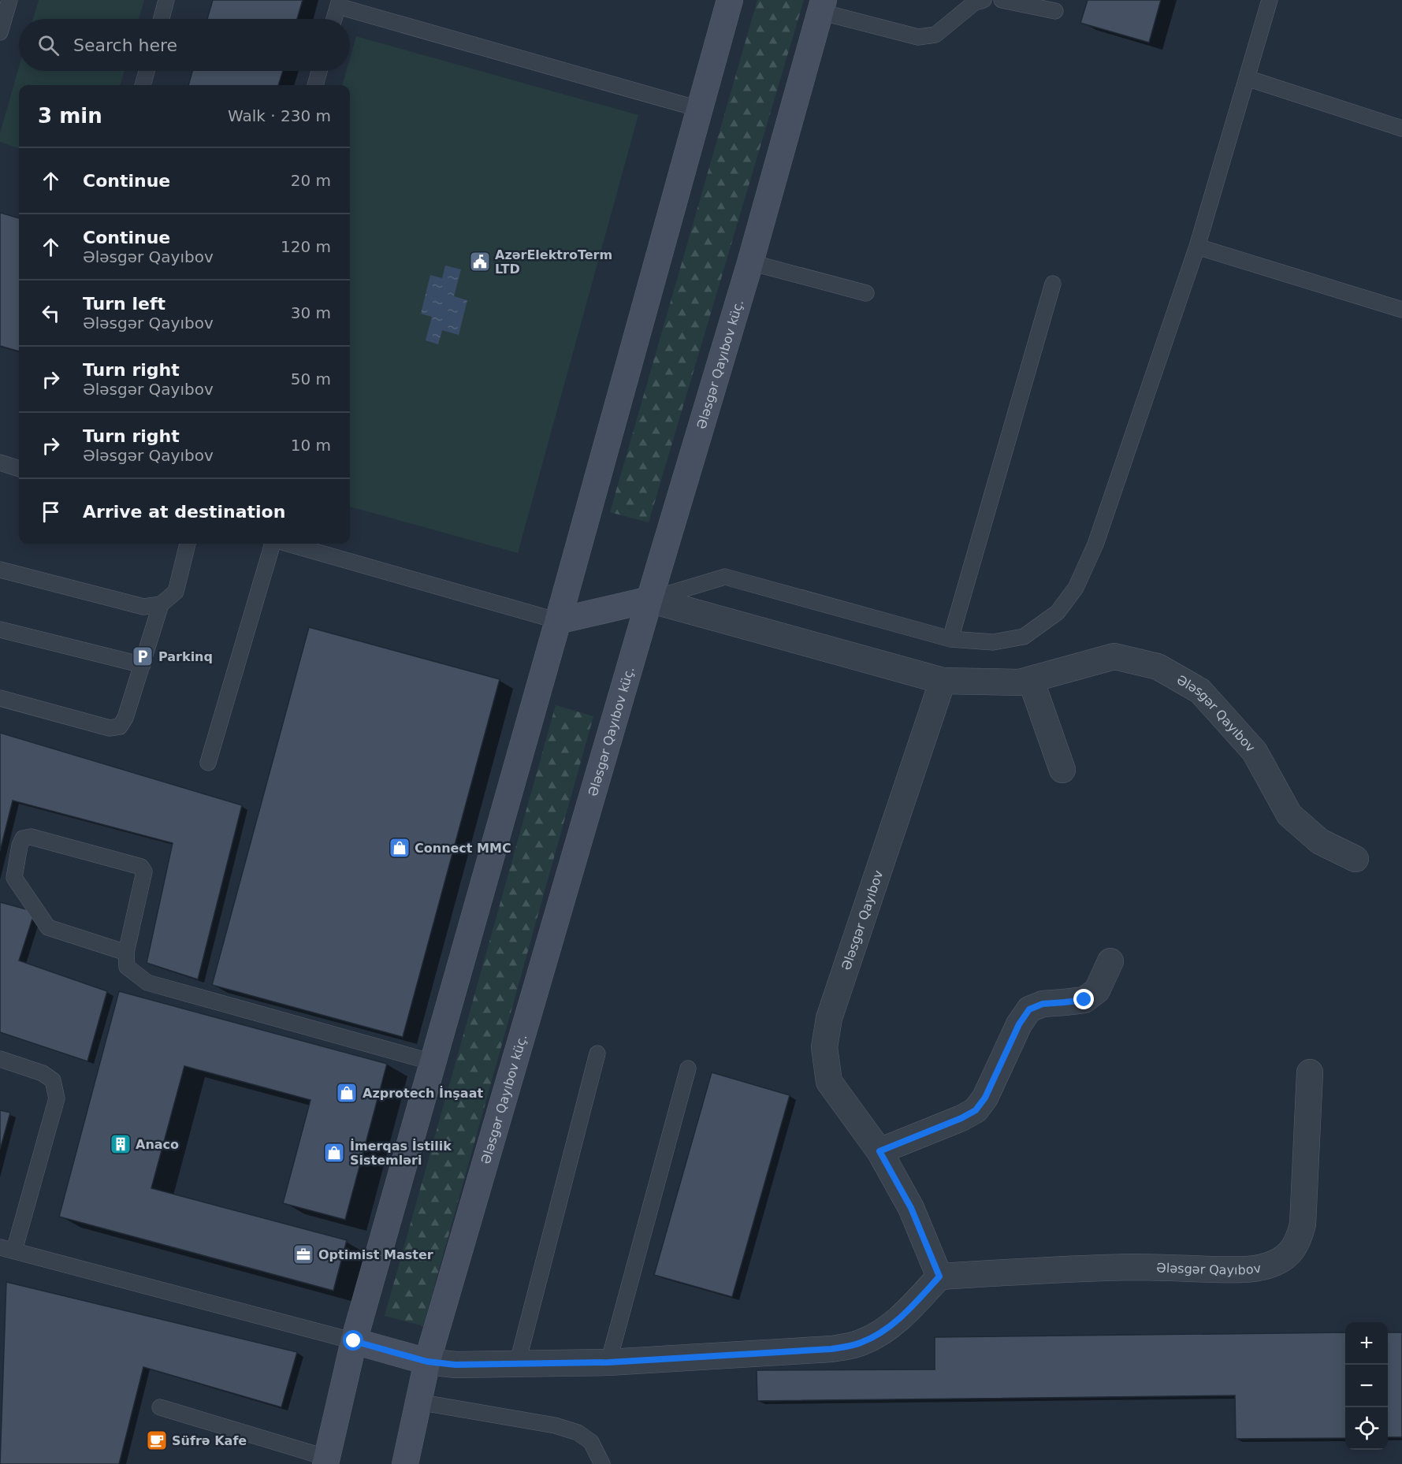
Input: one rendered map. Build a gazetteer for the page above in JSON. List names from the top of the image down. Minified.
{"streets":{"main road":["Ələsgər Qayıbov küç."],"street":["Ələsgər Qayıbov"]},"crossings":[["Ələsgər Qayıbov küç.","Ələsgər Qayıbov"]],"places":{"public building":["AzərElektroTerm LTD"],"parking":["Parkinq"],"shop":["Connect MMC","Azprotech İnşaat","İmerqas İstilik Sistemləri"],"building":["Anaco"],"office":["Optimist Master"],"cafe":["Süfrə Kafe"]},"page":{"search":"Search here","heading":["3 min","Walk · 230 m"],"list":[["Continue","20 m"],["Continue","Ələsgər Qayıbov","120 m"],["Turn left","Ələsgər Qayıbov","30 m"],["Turn right","Ələsgər Qayıbov","50 m"],["Turn right","Ələsgər Qayıbov","10 m"],"Arrive at destination"],"map_buttons":["+","−"]}}
